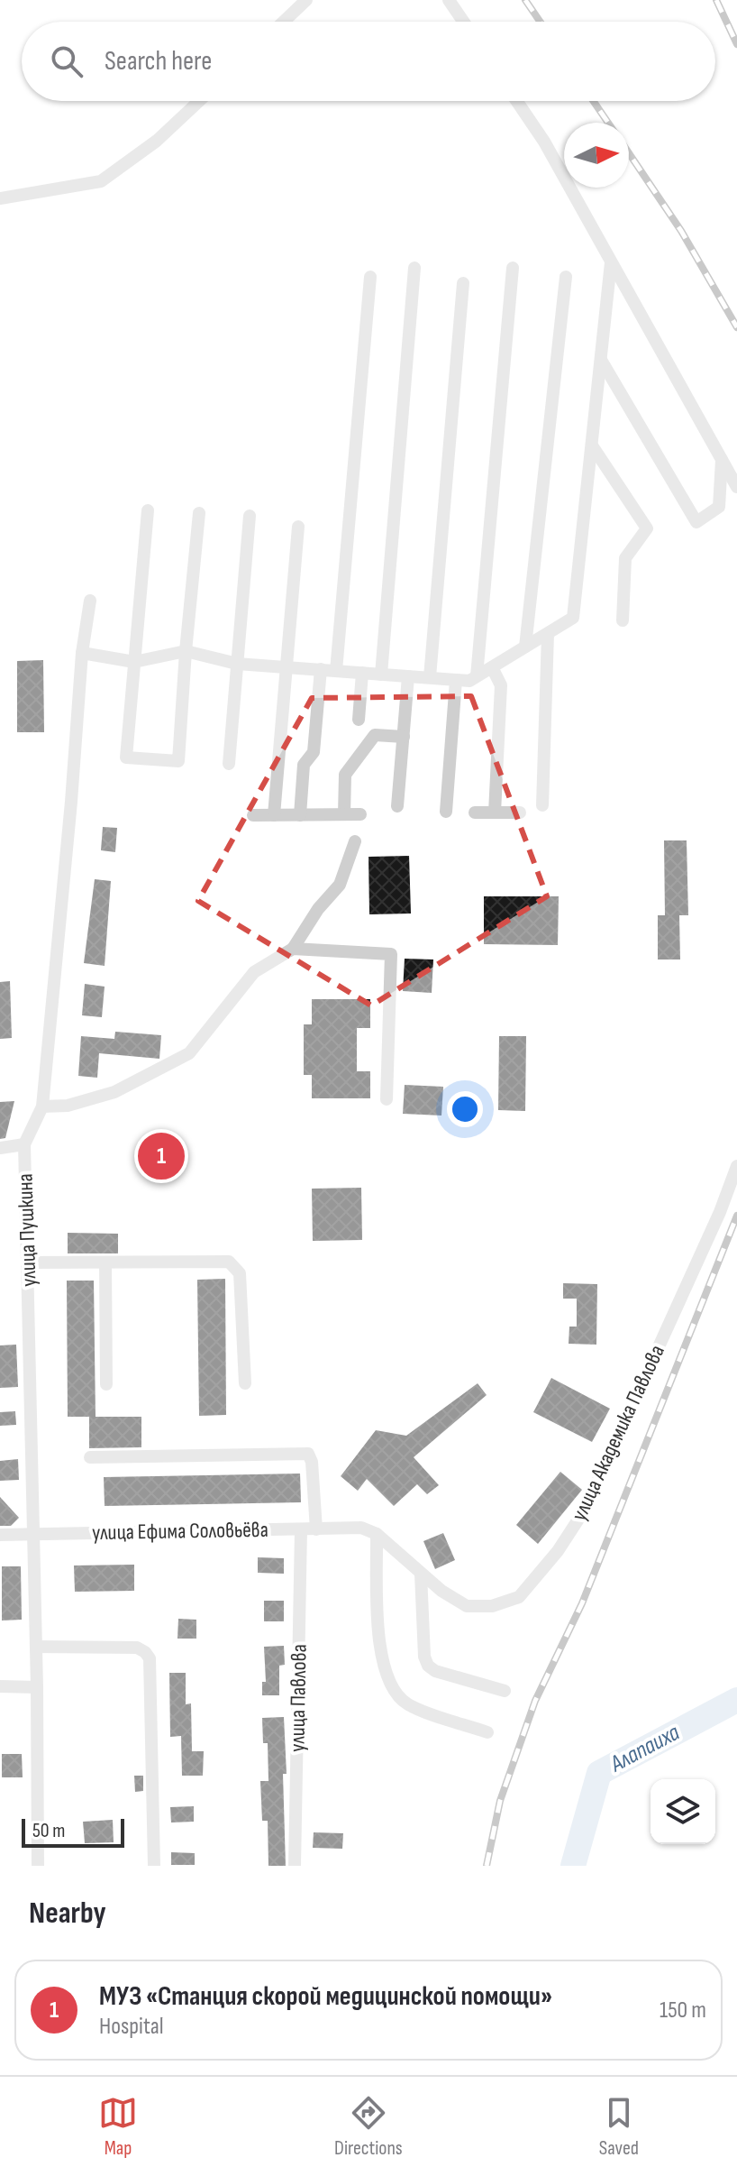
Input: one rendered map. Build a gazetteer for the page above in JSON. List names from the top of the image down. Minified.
{"streets":{"street":["улица Пушкина","улица Академика Павлова","улица Ефима Соловьёва","улица Павлова"]},"crossings":[["улица Пушкина","улица Ефима Соловьёва"],["улица Академика Павлова","улица Ефима Соловьёва"],["улица Ефима Соловьёва","улица Павлова"]],"water":["Алапаиха"],"scale_bar":"50 m","north":"right","page":{"search":"Search here","pins":"1","scale":"50 m","heading":"Nearby","list":[{"mark":"1","name":"МУЗ «Станция скорой медицинской помощи»","note":"Hospital","value":"150 m"}],"nav":["Map","Directions","Saved"]}}
